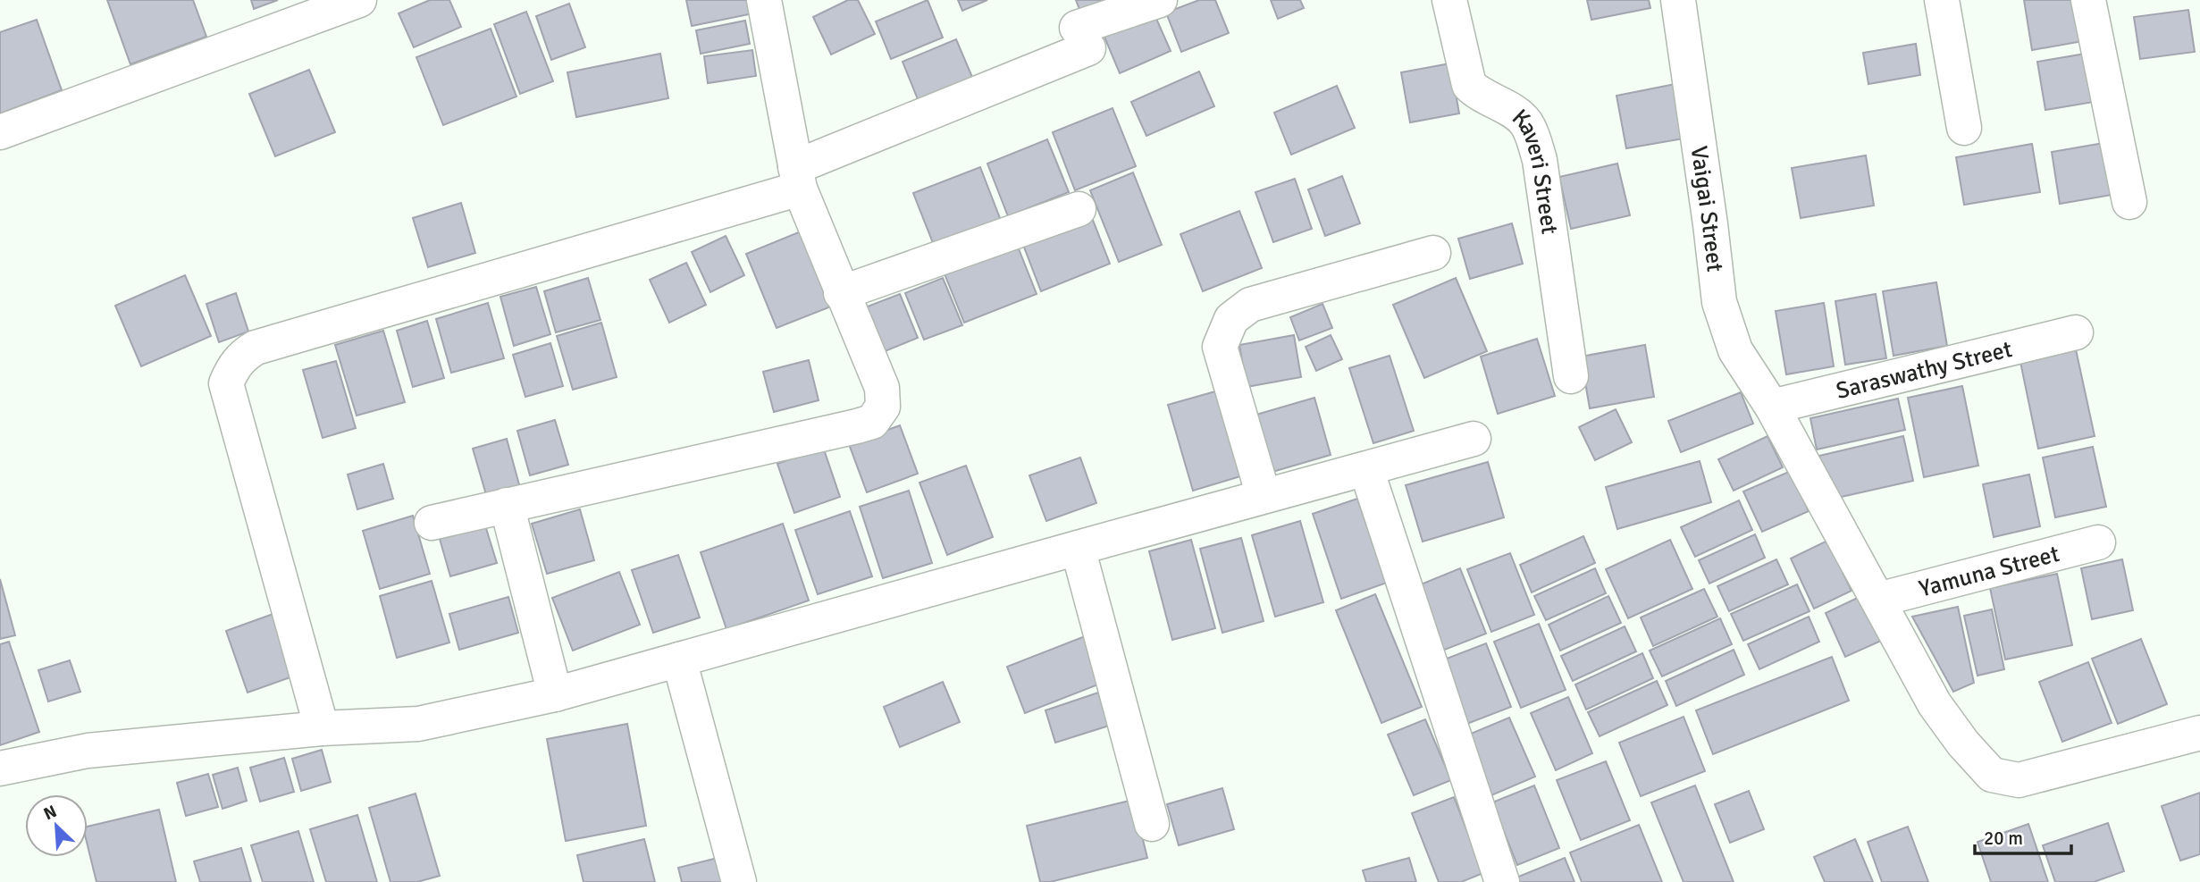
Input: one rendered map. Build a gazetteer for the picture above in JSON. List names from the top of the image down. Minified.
{"streets":{"street":["Kaveri Street","Vaigai Street","Saraswathy Street","Yamuna Street"]},"crossings":[["Vaigai Street","Saraswathy Street"],["Vaigai Street","Yamuna Street"]],"scale_bar":"20 m","north":"top left"}
